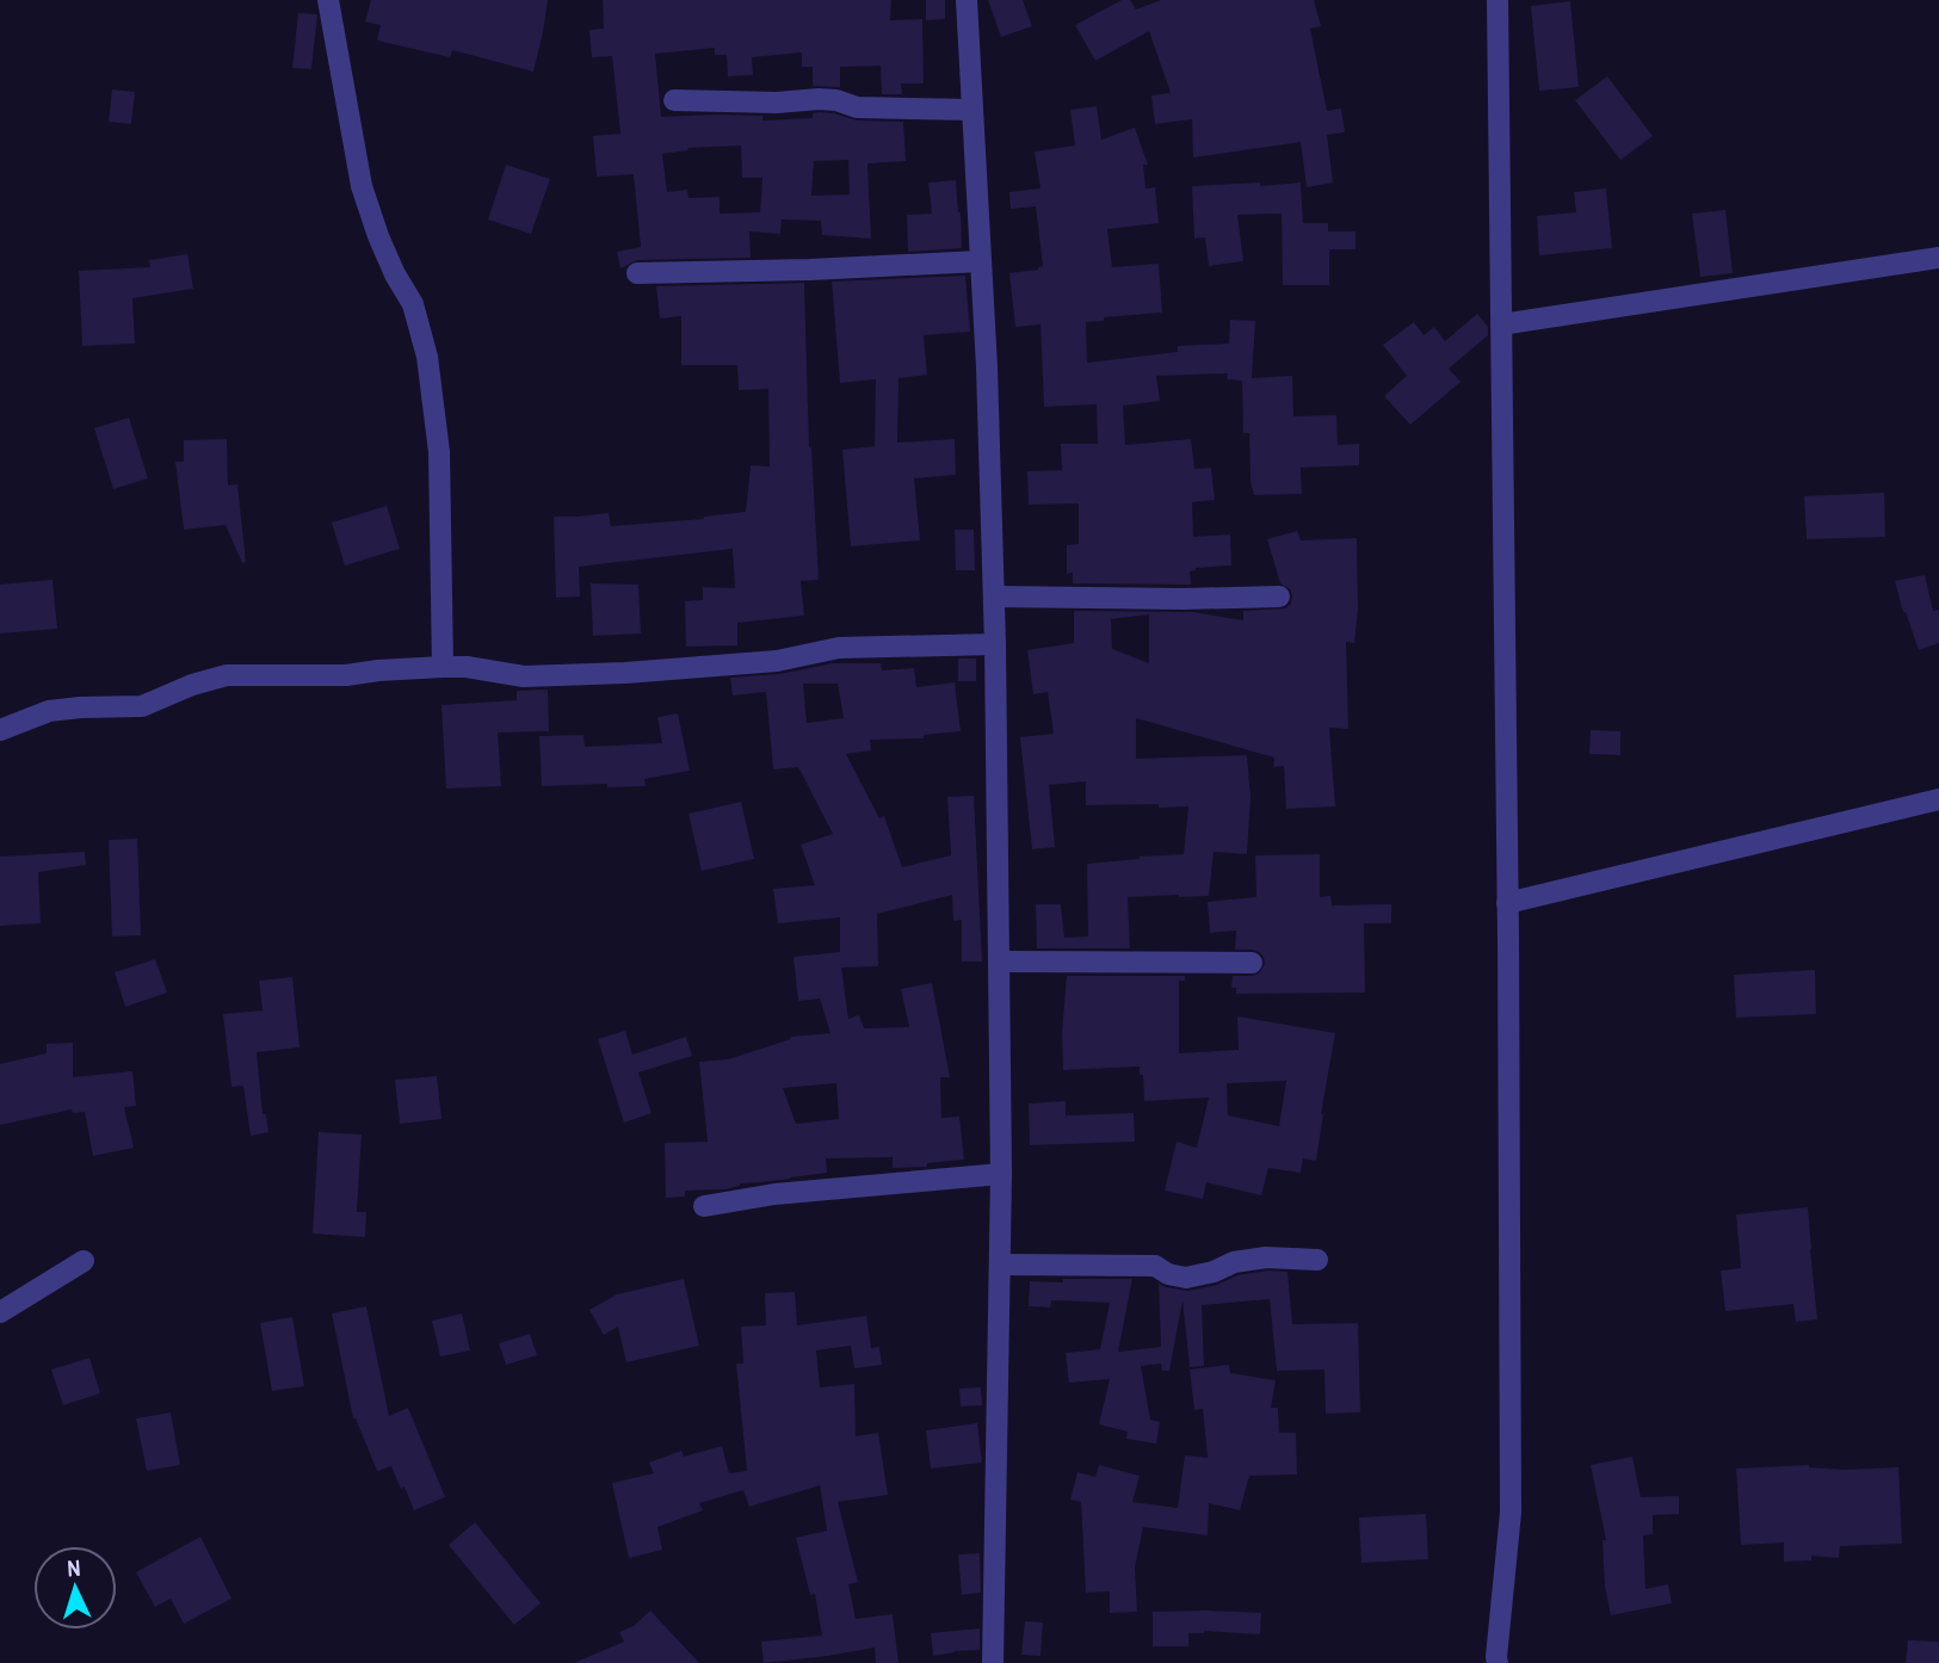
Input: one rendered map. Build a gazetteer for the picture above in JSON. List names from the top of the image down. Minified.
{"north":"top"}
